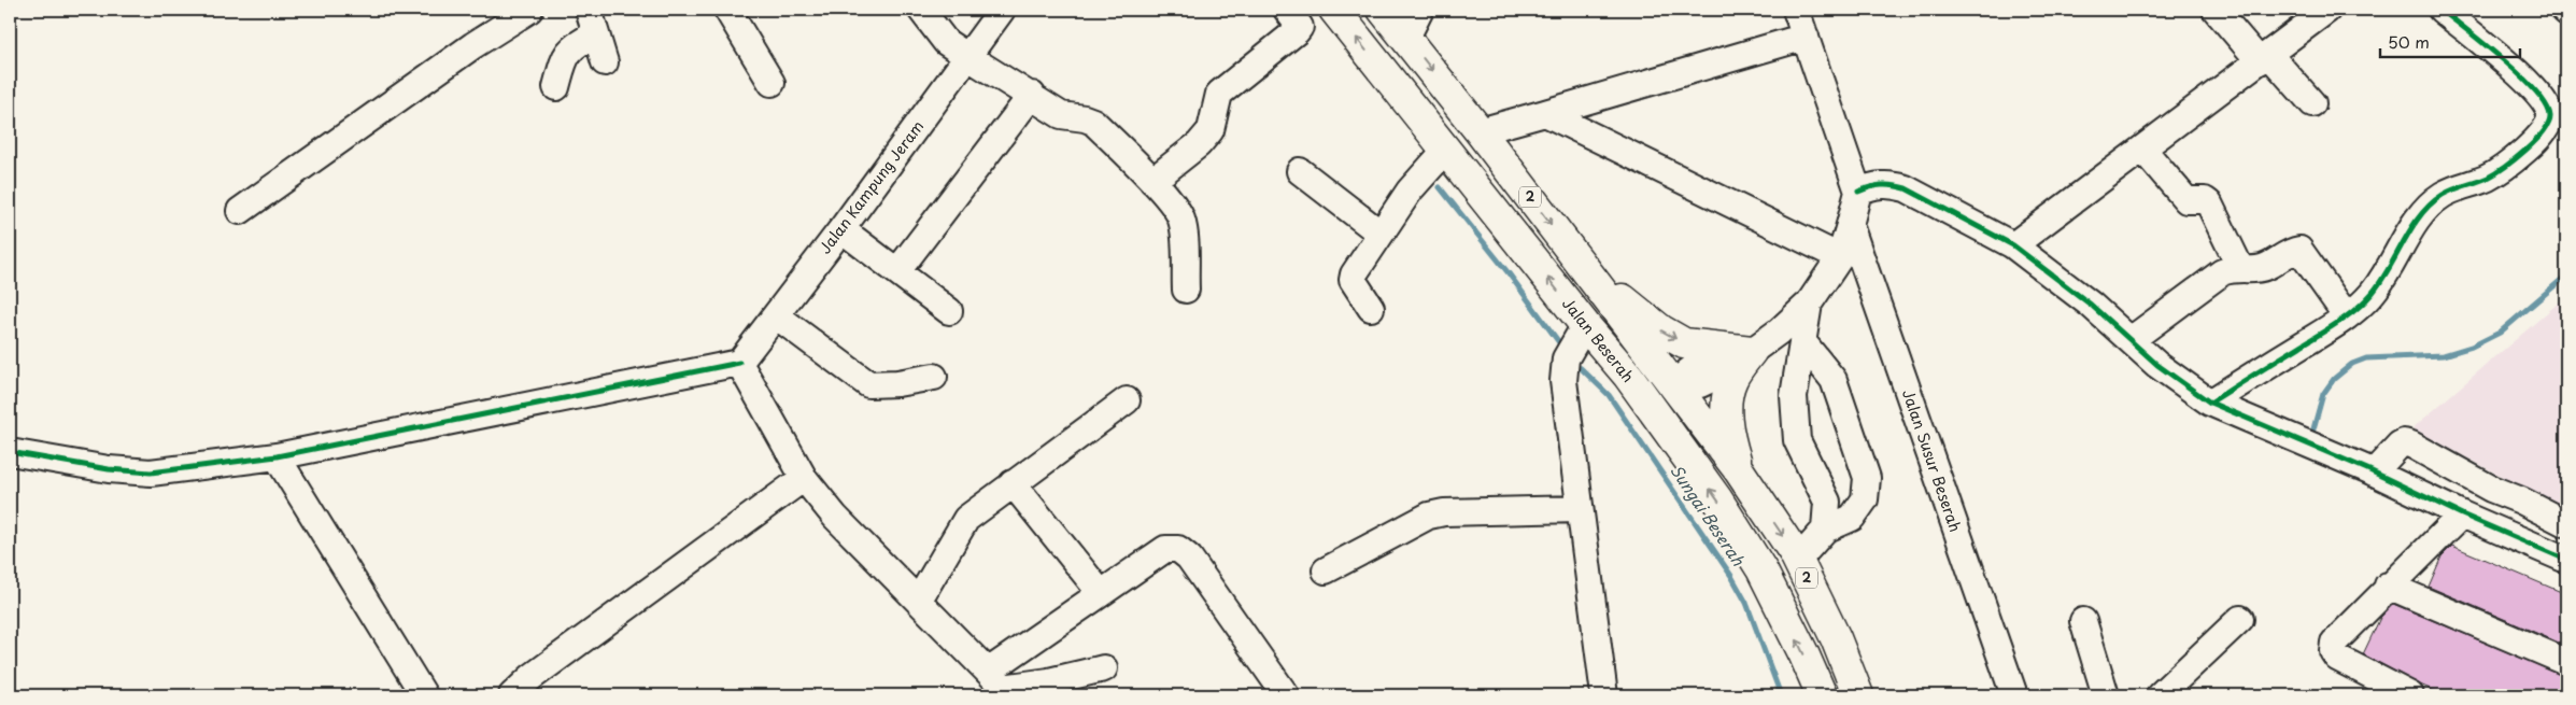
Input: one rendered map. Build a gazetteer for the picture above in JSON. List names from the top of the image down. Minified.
{"streets":{"highway":["2","Jalan Beserah"],"street":["Jalan Kampung Jeram","Jalan Susur Beserah"]},"water":["Sungai Beserah"],"scale_bar":"50 m"}
